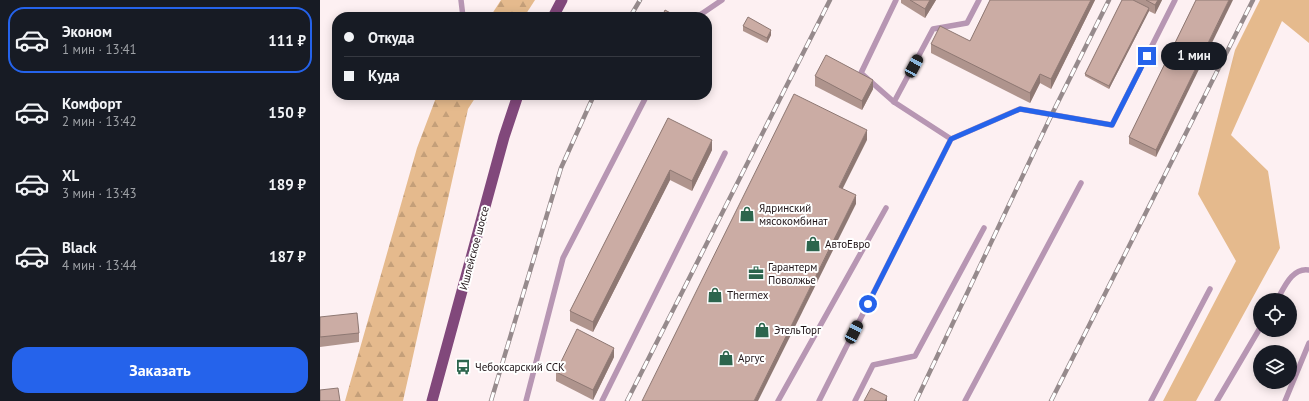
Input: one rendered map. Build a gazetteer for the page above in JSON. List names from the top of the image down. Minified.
{"streets":{"main road":["Ишлейское шоссе"]},"places":{"shop":["Ядринский мясокомбинат","АвтоЕвро","Thermex","ЭтельТорг","Аргус"],"office":["Гарантерм Поволжье"],"bus stop":["Чебоксарский ССК"]},"page":{"list":[{"name":"Эконом","note":"1 мин · 13:41","value":"111 ₽"},{"name":"Комфорт","note":"2 мин · 13:42","value":"150 ₽"},{"name":"XL","note":"3 мин · 13:43","value":"189 ₽"},{"name":"Black","note":"4 мин · 13:44","value":"187 ₽"}],"banner":["Откуда","Куда"],"bubble":"1 мин","buttons":"Заказать"}}
